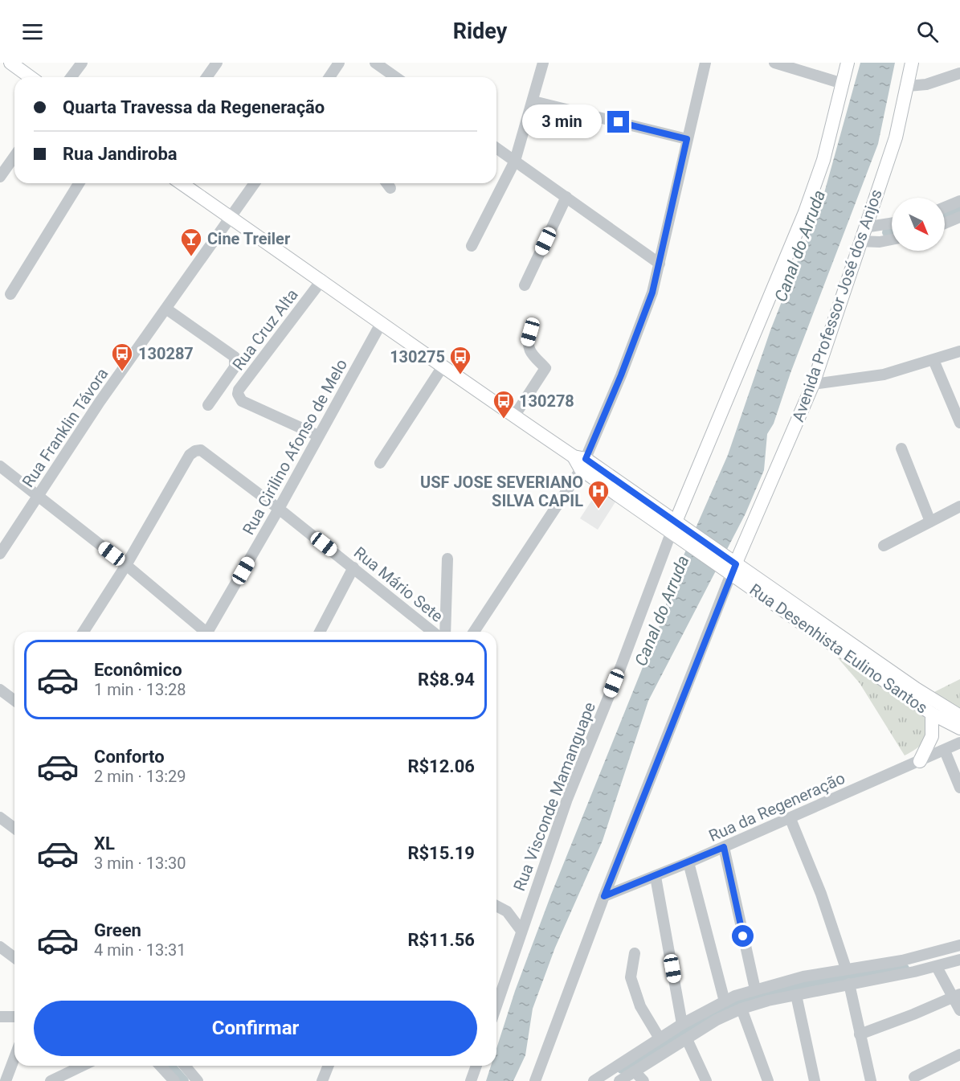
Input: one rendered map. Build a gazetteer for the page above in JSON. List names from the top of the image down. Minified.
{"streets":{"main road":["Avenida Professor José dos Anjos","Rua Desenhista Eulino Santos"],"street":["Rua Cruz Alta","Rua Franklin Távora","Rua Cirilino Afonso de Melo","Rua Mário Sete","Rua Visconde Mamanguape","Rua da Regeneração"]},"crossings":[["Avenida Professor José dos Anjos","Rua Desenhista Eulino Santos"],["Avenida Professor José dos Anjos","Rua da Regeneração"],["Rua Cruz Alta","Rua Cirilino Afonso de Melo"],["Rua Cruz Alta","Rua Desenhista Eulino Santos"],["Rua Franklin Távora","Rua Desenhista Eulino Santos"],["Rua Cirilino Afonso de Melo","Rua Mário Sete"],["Rua Cirilino Afonso de Melo","Rua Desenhista Eulino Santos"],["Rua Desenhista Eulino Santos","Rua Visconde Mamanguape"]],"water":["Canal do Arruda"],"places":{"bar":["Cine Treiler"],"bus stop":["130287","130275","130278"],"hospital":["USF JOSE SEVERIANO SILVA CAPIL"]},"north":"bottom right","page":{"header":"Ridey","banner":["Quarta Travessa da Regeneração","Rua Jandiroba"],"bubble":"3 min","list":[{"name":"Econômico","note":"1 min · 13:28","value":"R$8.94"},{"name":"Conforto","note":"2 min · 13:29","value":"R$12.06"},{"name":"XL","note":"3 min · 13:30","value":"R$15.19"},{"name":"Green","note":"4 min · 13:31","value":"R$11.56"}],"buttons":"Confirmar"}}
